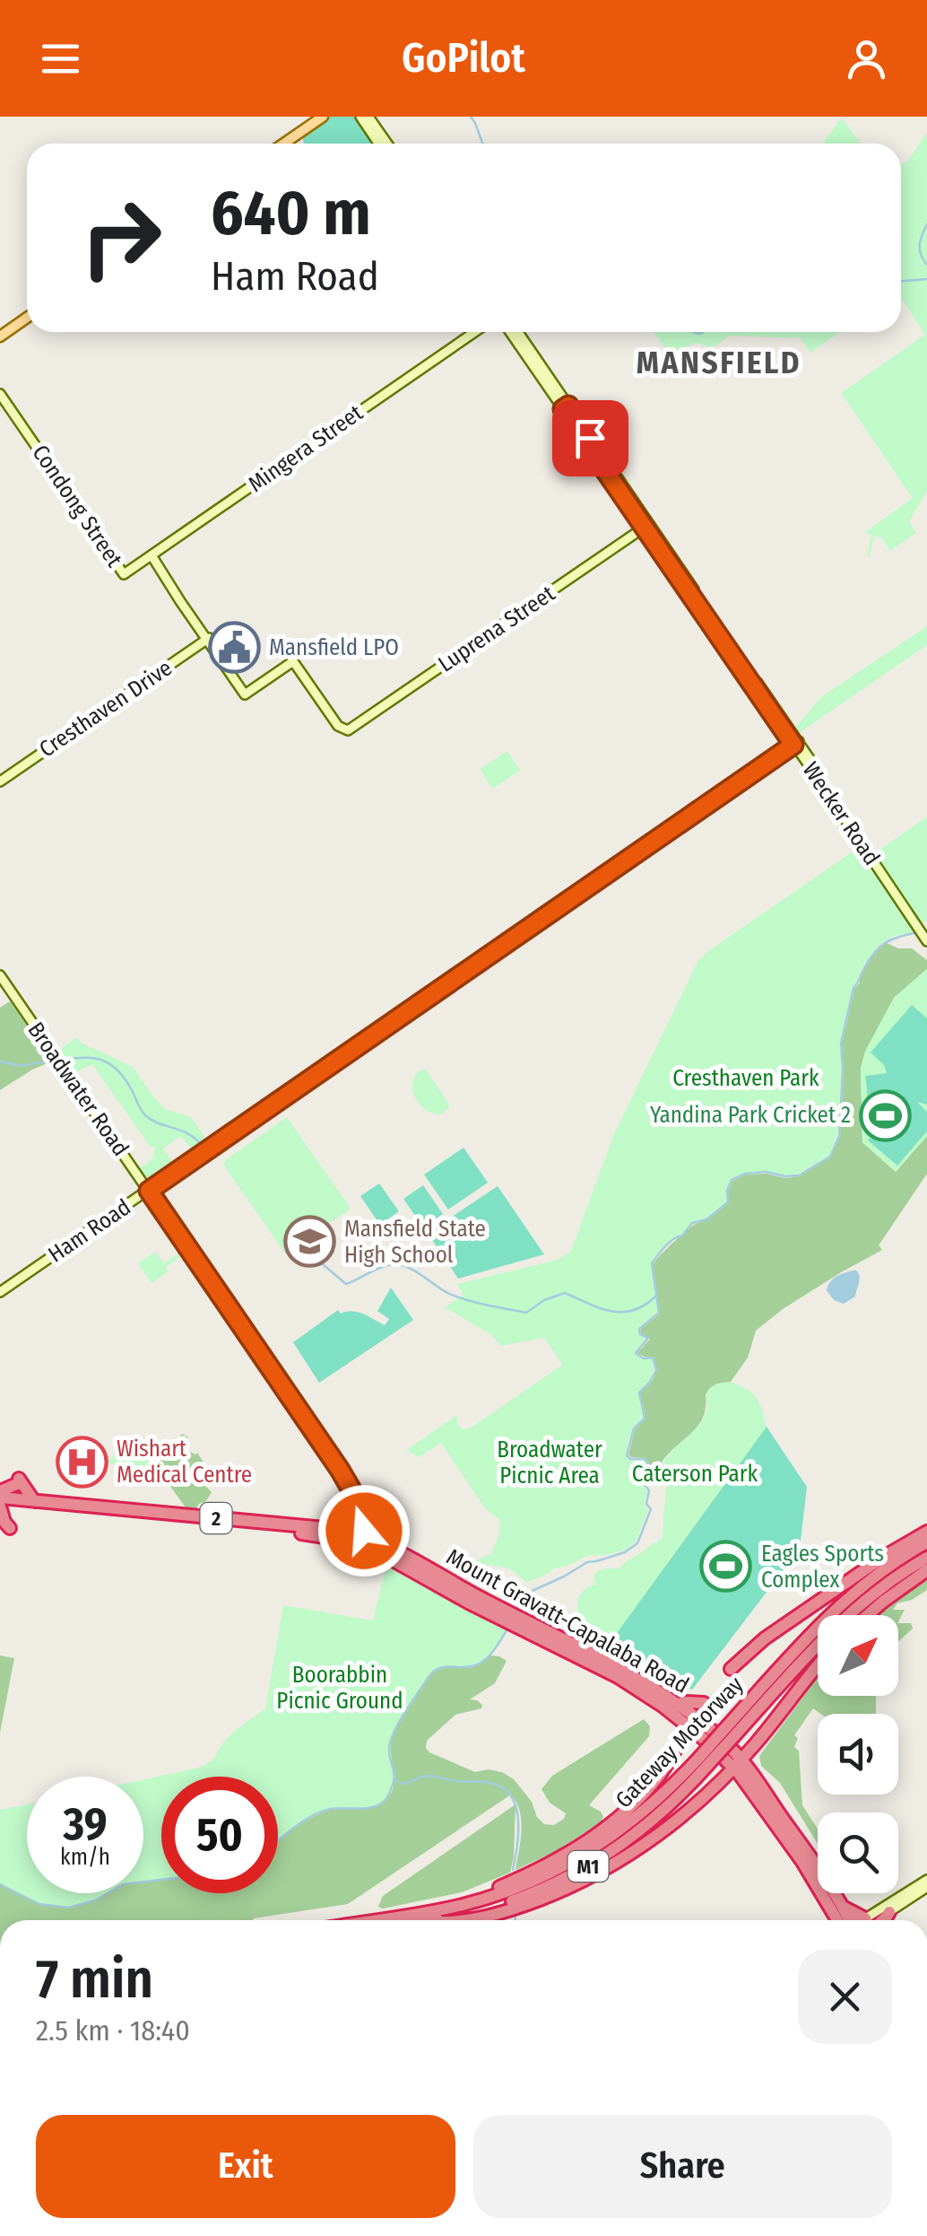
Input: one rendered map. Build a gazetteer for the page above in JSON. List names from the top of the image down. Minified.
{"streets":{"highway":["2","Mount Gravatt-Capalaba Road","Gateway Motorway","M1"],"street":["Mingera Street","Condong Street","Luprena Street","Cresthaven Drive","Wecker Road","Broadwater Road","Ham Road"]},"crossings":[["Mingera Street","Condong Street"],["Luprena Street","Cresthaven Drive"],["Luprena Street","Wecker Road"],["Wecker Road","Ham Road"],["Broadwater Road","Ham Road"],["Broadwater Road","Mount Gravatt-Capalaba Road"]],"districts":["MANSFIELD"],"parks":["Cresthaven Park","Broadwater Picnic Area","Caterson Park","Boorabbin Picnic Ground"],"places":{"public building":["Mansfield LPO"],"sports":["Yandina Park Cricket 2","Eagles Sports Complex"],"school or university":["Mansfield State High School"],"hospital":["Wishart Medical Centre"]},"north":"top right","page":{"header":"GoPilot","turn":["640 m","Ham Road"],"speed":"39 km/h","limit":"50","heading":["7 min","2.5 km · 18:40"],"buttons":["Exit","Share"]}}
